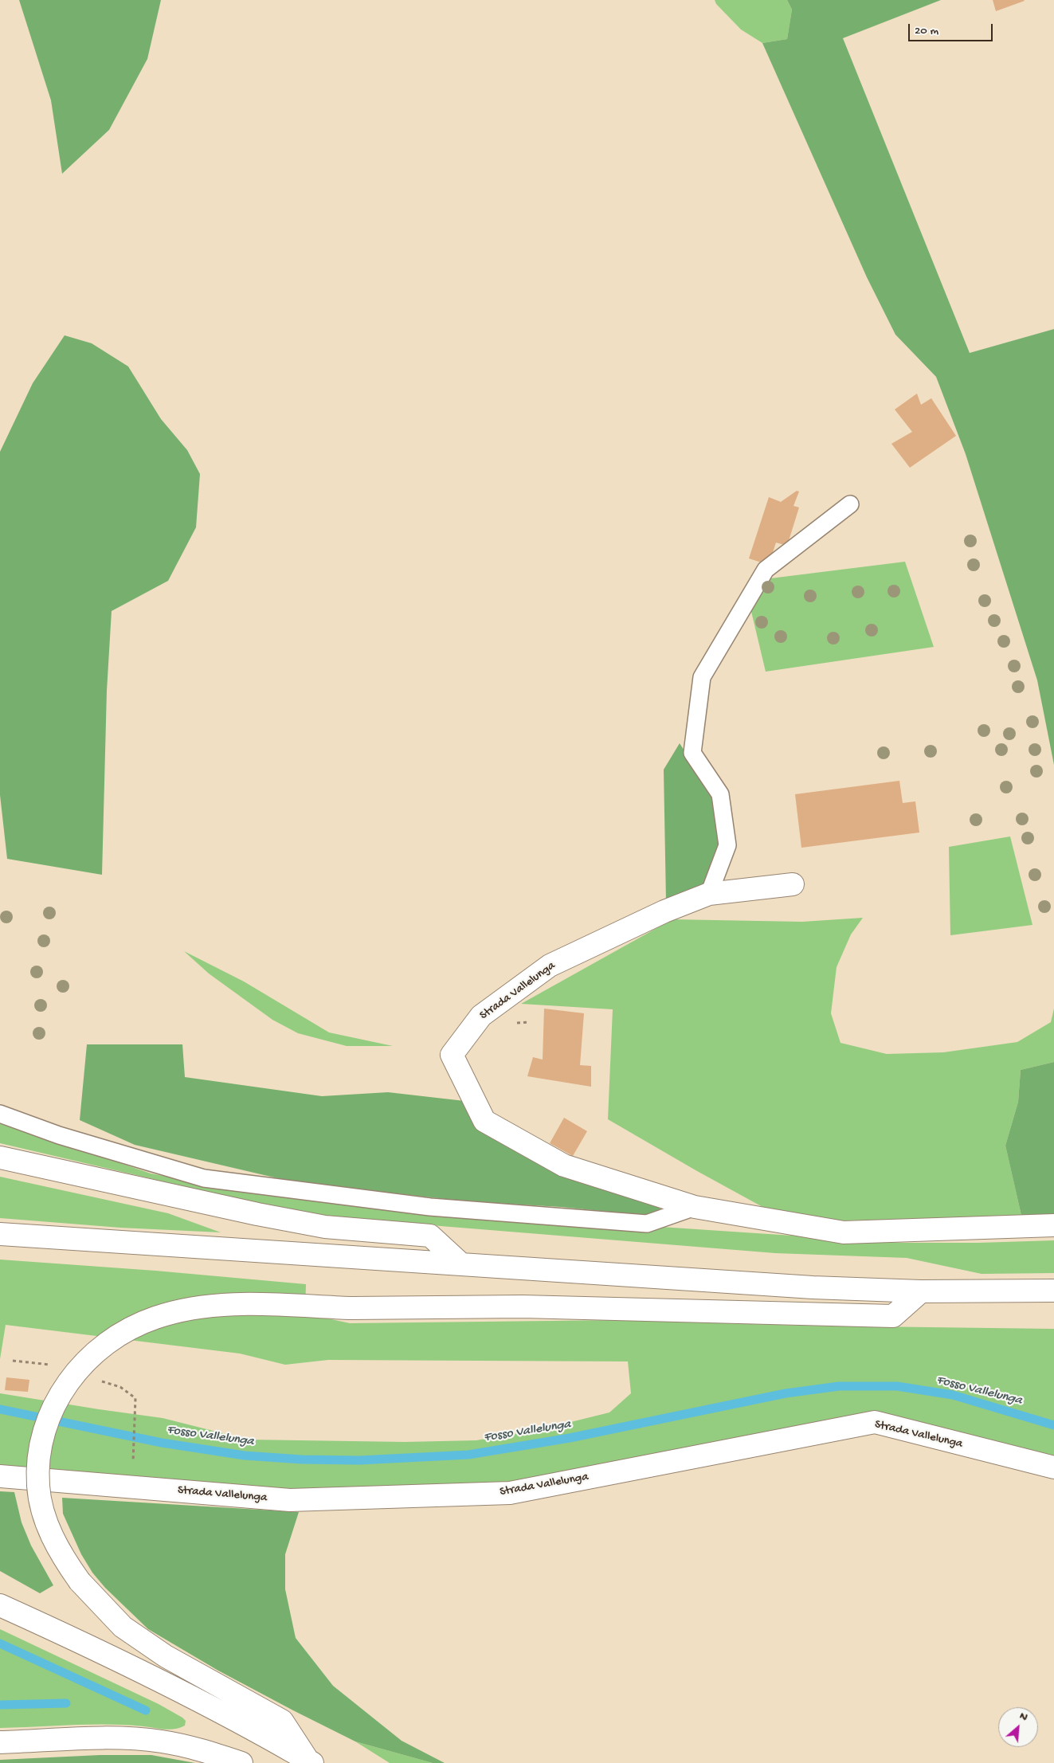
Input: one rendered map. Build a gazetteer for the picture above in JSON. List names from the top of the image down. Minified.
{"streets":{"main road":["Strada Vallelunga"]},"water":["Fosso Vallelunga"],"scale_bar":"20 m","north":"top right"}
